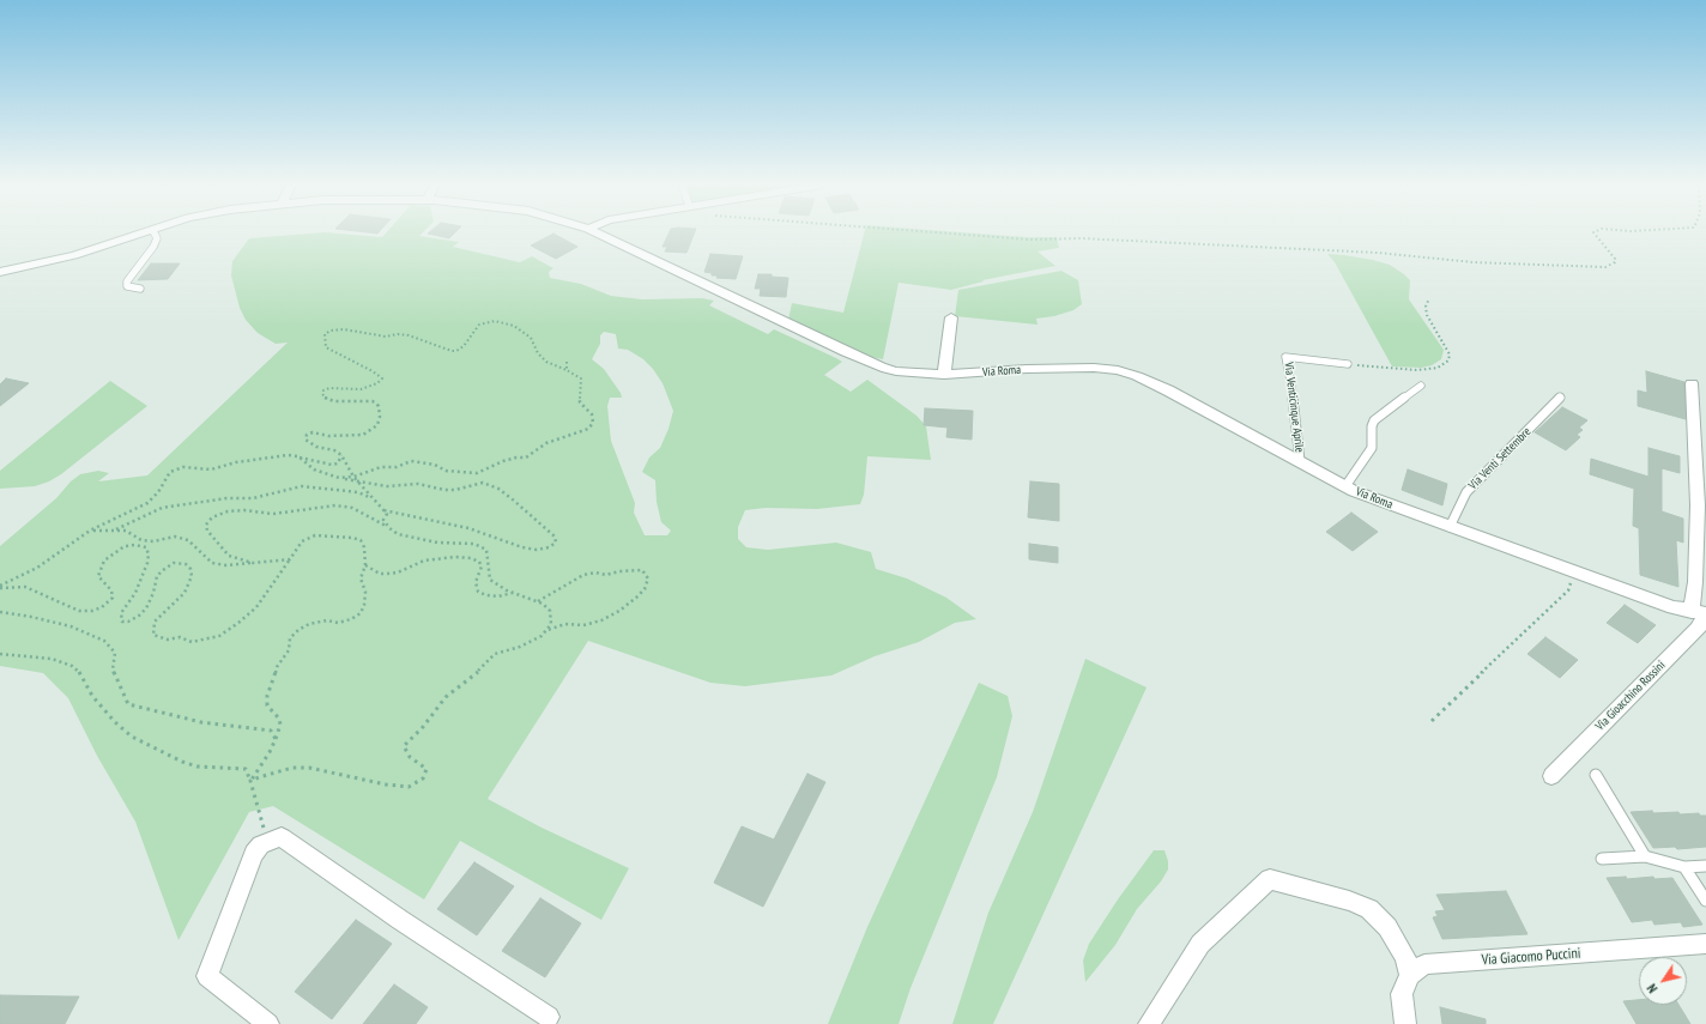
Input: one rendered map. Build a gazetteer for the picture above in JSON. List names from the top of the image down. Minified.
{"streets":{"street":["Via Roma","Via Gioacchino Rossini","Via Giacomo Puccini"],"lane":["Via Venticinque Aprile","Via Venti Settembre"]},"crossings":[["Via Roma","Via Venticinque Aprile"],["Via Roma","Via Venti Settembre"],["Via Roma","Via Gioacchino Rossini"]],"north":"bottom left"}
